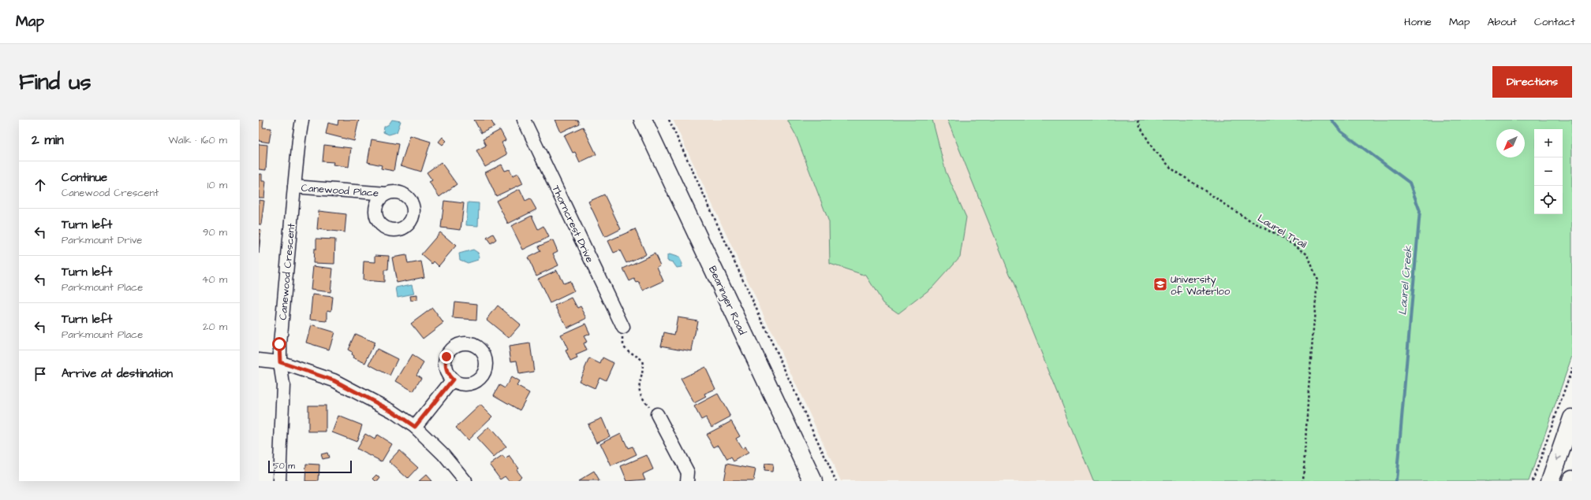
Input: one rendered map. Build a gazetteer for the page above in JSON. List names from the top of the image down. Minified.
{"streets":{"street":["Canewood Place","Thorncrest Drive","Canewood Crescent","Bearinger Road"],"path":["Laurel Trail"]},"crossings":[["Canewood Place","Canewood Crescent"]],"water":["Laurel Creek"],"places":{"school or university":["University of Waterloo"]},"scale_bar":"50 m","north":"bottom left","page":{"header":"Map","nav":["Home","Map","About","Contact"],"buttons":"Directions","title":"Find us","heading":["2 min","Walk · 160 m"],"map_buttons":["+","−"],"list":[["Continue","Canewood Crescent","10 m"],["Turn left","Parkmount Drive","90 m"],["Turn left","Parkmount Place","40 m"],["Turn left","Parkmount Place","20 m"],"Arrive at destination"],"scale":"50 m"}}
